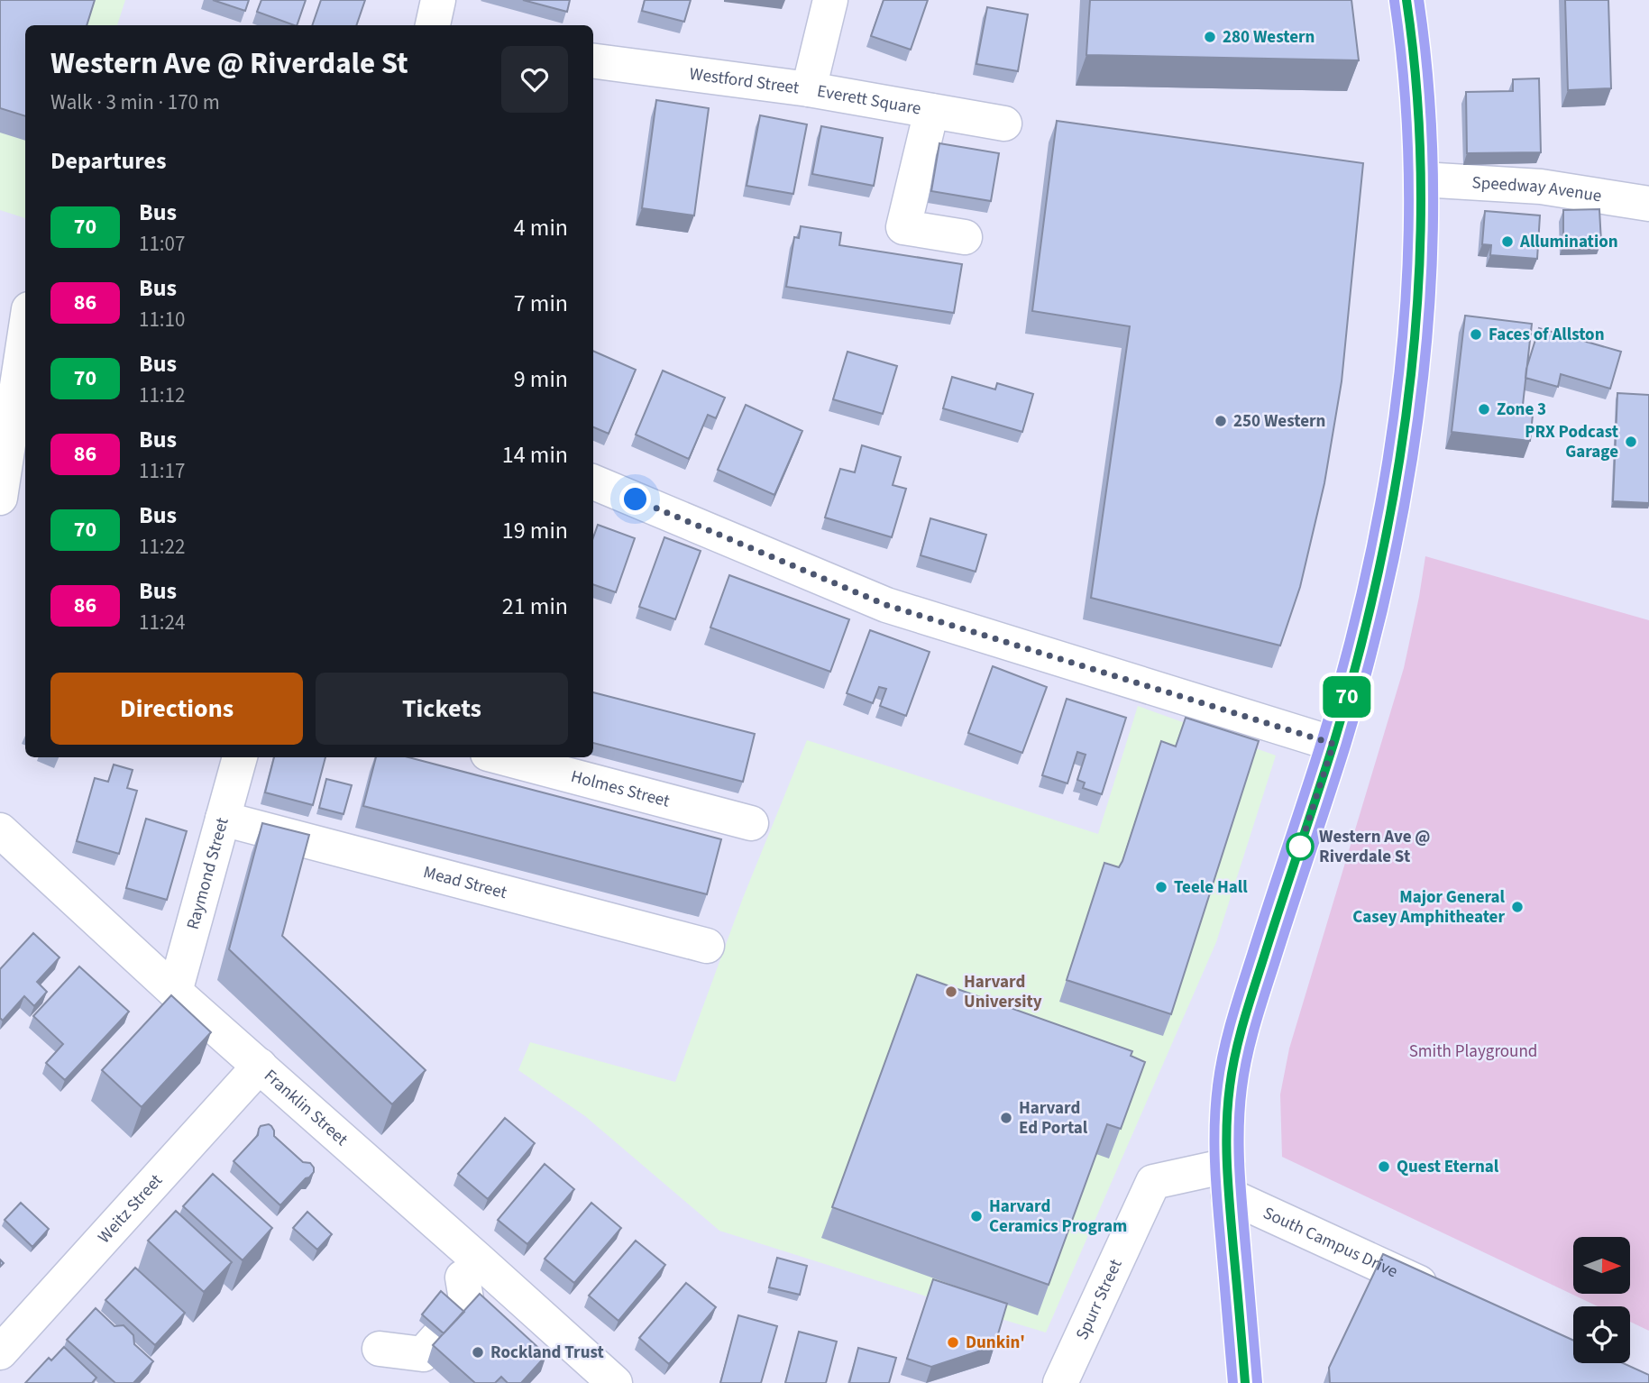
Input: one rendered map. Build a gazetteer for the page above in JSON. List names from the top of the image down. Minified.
{"streets":{"street":["Westford Street","Everett Square","Speedway Avenue","Holmes Street","Raymond Street","Mead Street","Franklin Street","Weitz Street","South Campus Drive","Spurr Street"]},"crossings":[["Westford Street","Everett Square"],["Raymond Street","Mead Street"],["Raymond Street","Franklin Street"],["Franklin Street","Weitz Street"],["South Campus Drive","Spurr Street"]],"parks":["Smith Playground"],"places":["280 Western","Allumination","Faces of Allston","Zone 3","250 Western","PRX Podcast Garage","Western Ave @ Riverdale St","Teele Hall","Major General Casey Amphitheater","Harvard University","Harvard Ed Portal","Quest Eternal","Harvard Ceramics Program","Dunkin'","Rockland Trust"],"lines":["bus line 70"],"north":"right","page":{"on_map":"70","heading":[["Western Ave @ Riverdale St","Walk · 3 min · 170 m"],"Departures"],"list":[{"mark":"70","name":"Bus","note":"11:07","value":"4 min"},{"mark":"86","name":"Bus","note":"11:10","value":"7 min"},{"mark":"70","name":"Bus","note":"11:12","value":"9 min"},{"mark":"86","name":"Bus","note":"11:17","value":"14 min"},{"mark":"70","name":"Bus","note":"11:22","value":"19 min"},{"mark":"86","name":"Bus","note":"11:24","value":"21 min"}],"buttons":["Directions","Tickets"]}}
